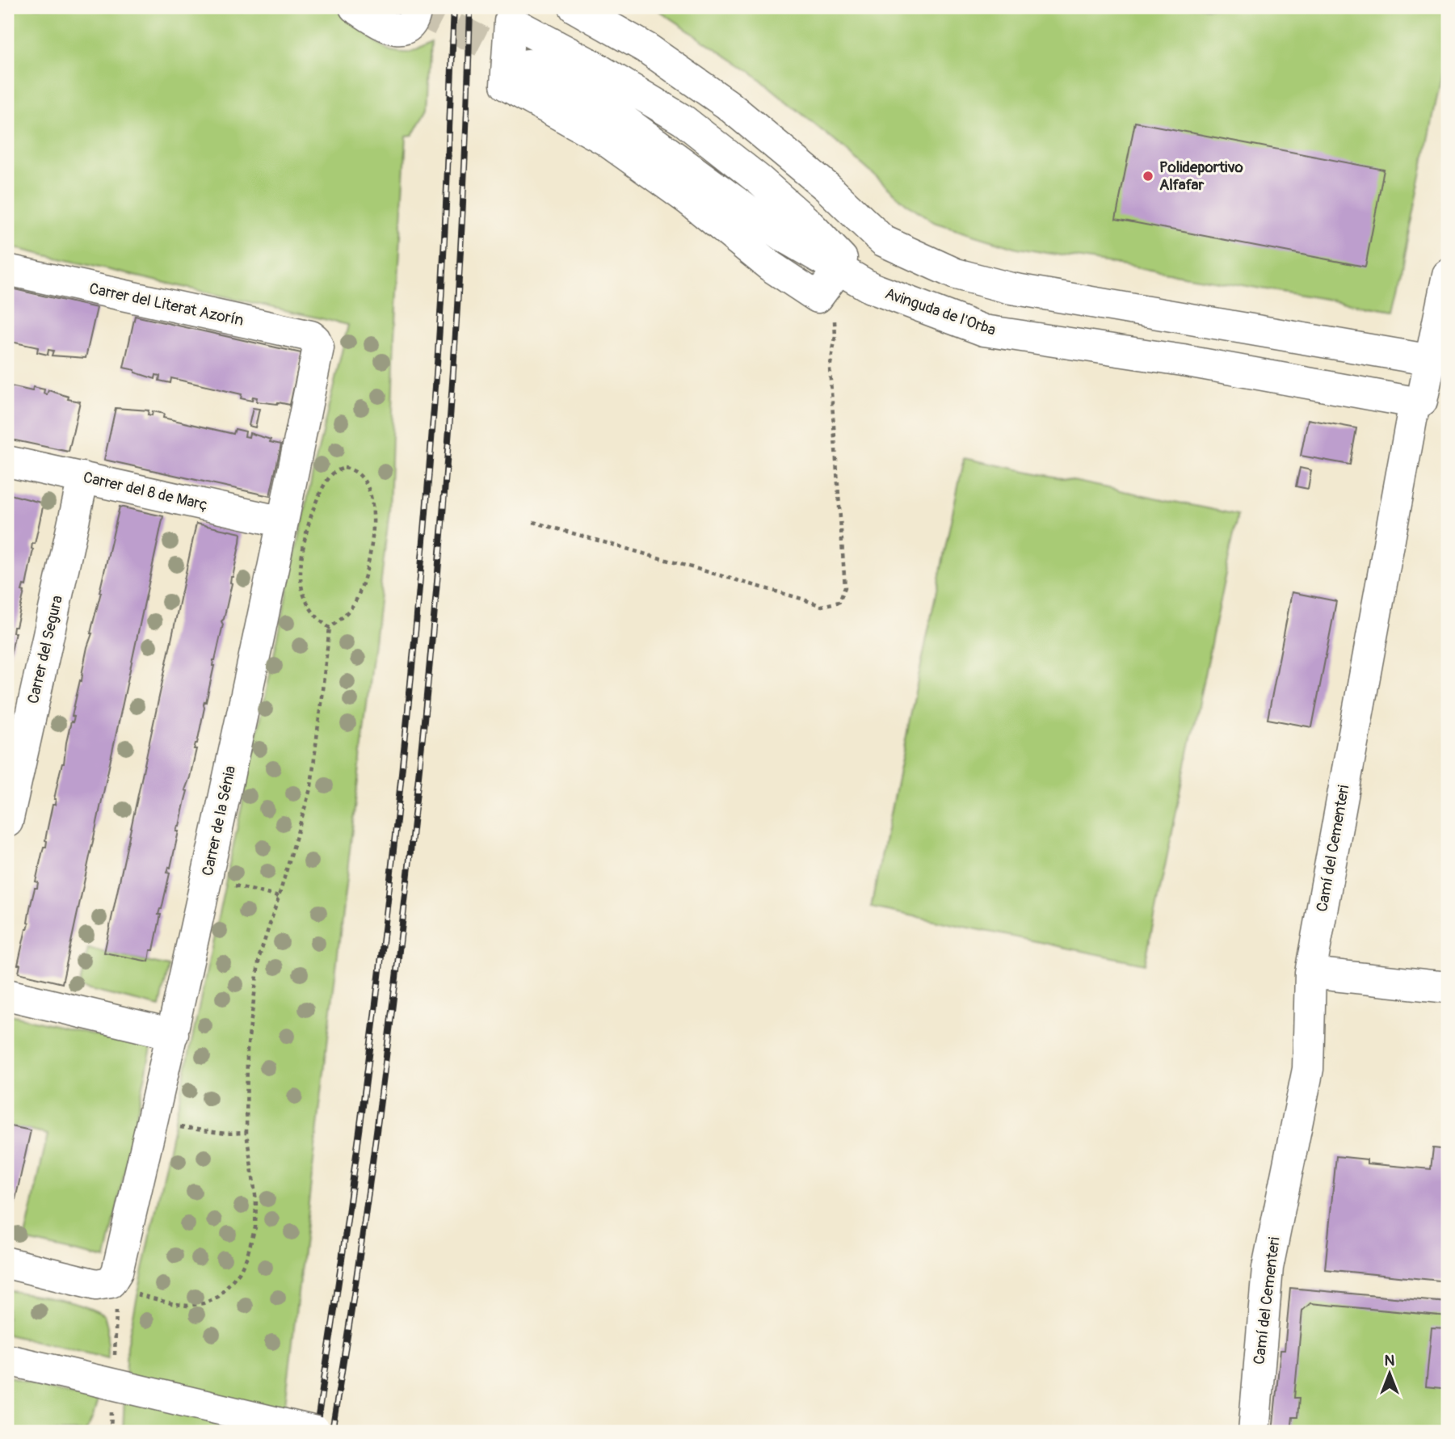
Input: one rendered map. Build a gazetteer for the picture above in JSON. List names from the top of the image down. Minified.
{"streets":{"street":["Carrer del Literat Azorín","Avinguda de l'Orba","Carrer del 8 de Març","Carrer del Segura","Carrer de la Sénia","Camí del Cementeri"]},"crossings":[["Carrer del Literat Azorín","Carrer de la Sénia"],["Avinguda de l'Orba","Camí del Cementeri"],["Carrer del 8 de Març","Carrer del Segura"],["Carrer del 8 de Març","Carrer de la Sénia"]],"places":["Polideportivo Alfafar"],"north":"top"}
